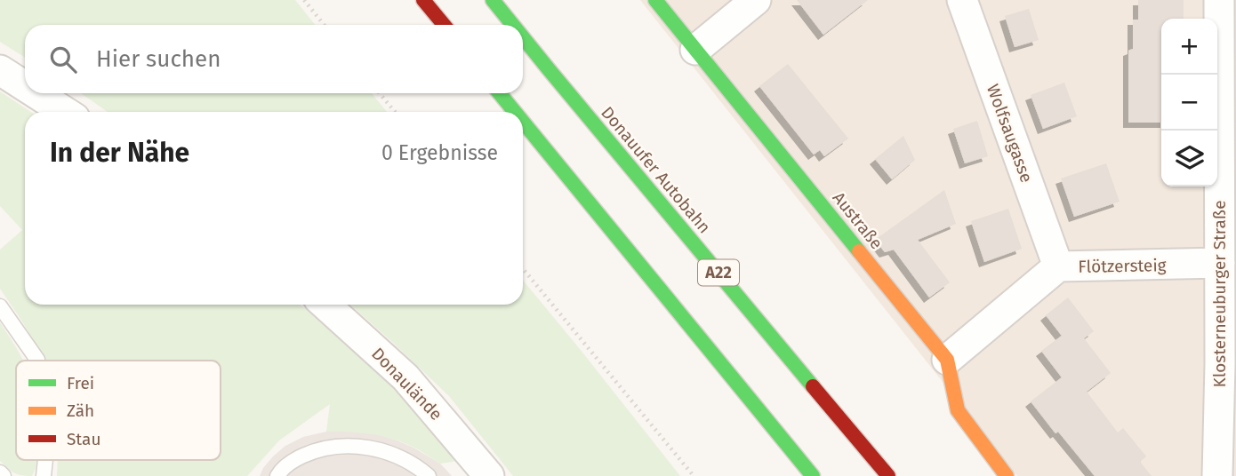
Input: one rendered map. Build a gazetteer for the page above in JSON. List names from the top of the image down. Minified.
{"streets":{"main road":["Donauufer Autobahn","Austraße","A22"],"street":["Wolfsaugasse","Flötzersteig","Klosterneuburger Straße","Donaulände"]},"crossings":[["Wolfsaugasse","Flötzersteig"],["Austraße","Flötzersteig"],["Flötzersteig","Klosterneuburger Straße"]],"legend":["Frei","Zäh","Stau"],"page":{"map_buttons":["+","−"],"search":"Hier suchen","heading":["In der Nähe","0 Ergebnisse"]}}
